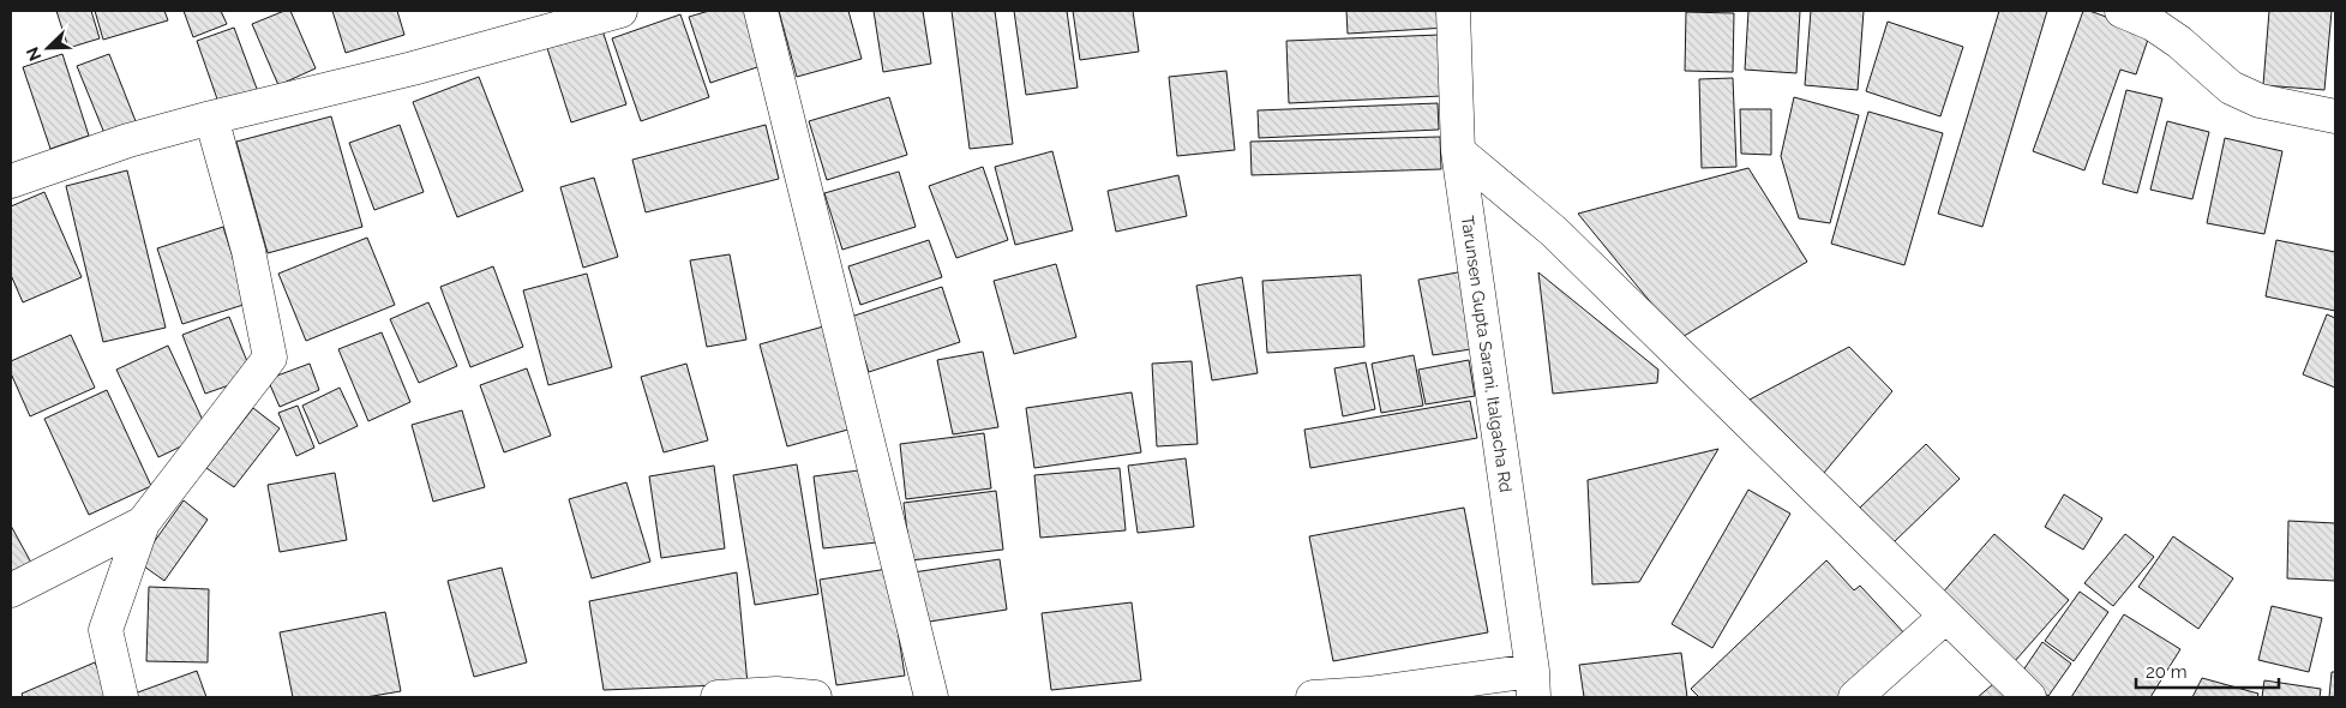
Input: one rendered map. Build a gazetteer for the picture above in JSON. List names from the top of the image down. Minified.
{"streets":{"street":["Tarunsen Gupta Sarani, Italgacha Rd"]},"scale_bar":"20 m","north":"bottom left"}
